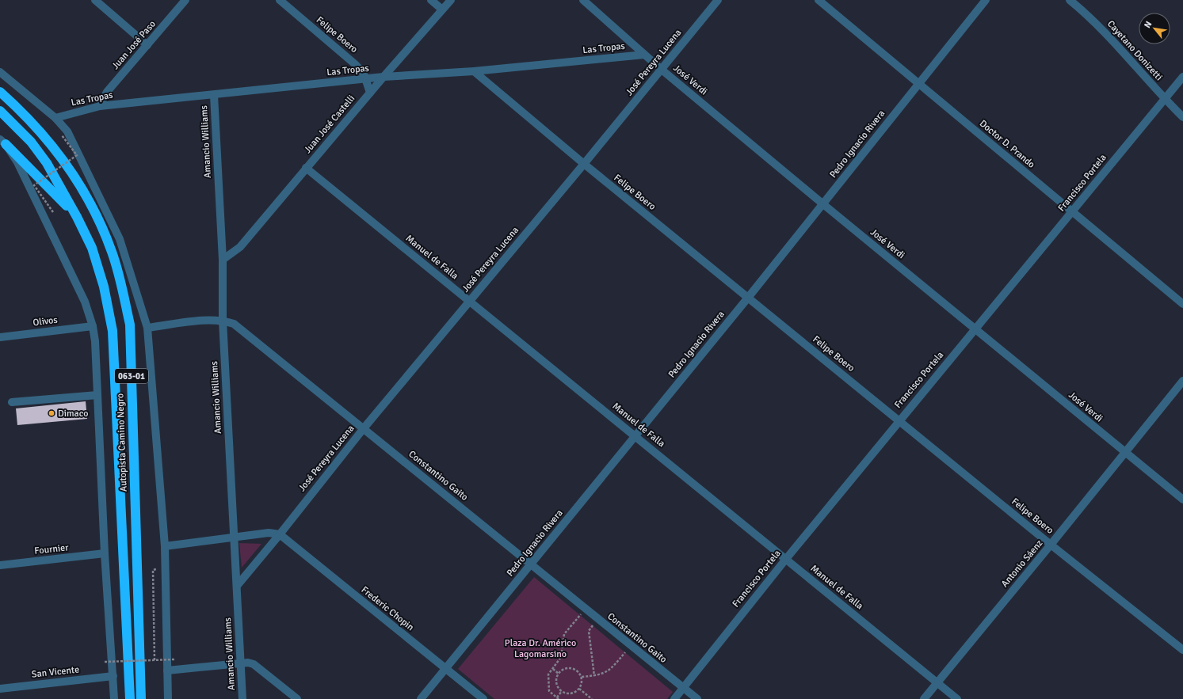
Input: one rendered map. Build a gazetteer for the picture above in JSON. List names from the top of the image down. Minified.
{"streets":{"highway":["063-01","Autopista Camino Negro"],"street":["Felipe Boero","Juan José Paso","Las Tropas","Cayetano Donizetti","José Pereyra Lucena","José Verdi","Juan José Castelli","Amancio Williams","Pedro Ignacio Rivera","Doctor D. Prando","Francisco Portela","Manuel de Falla","Olivos","Constantino Gaito","Fournier","Antonio Sáenz","Frederic Chopin","San Vicente"]},"crossings":[["Felipe Boero","Las Tropas"],["Felipe Boero","José Pereyra Lucena"],["Felipe Boero","Juan José Castelli"],["Felipe Boero","Pedro Ignacio Rivera"],["Felipe Boero","Francisco Portela"],["Felipe Boero","Antonio Sáenz"],["Juan José Paso","Las Tropas"],["Las Tropas","José Verdi"],["Las Tropas","Juan José Castelli"],["Las Tropas","Amancio Williams"],["Cayetano Donizetti","Francisco Portela"],["José Pereyra Lucena","José Verdi"],["José Pereyra Lucena","Amancio Williams"],["José Pereyra Lucena","Manuel de Falla"],["José Pereyra Lucena","Constantino Gaito"],["José Pereyra Lucena","Frederic Chopin"],["José Verdi","Pedro Ignacio Rivera"],["José Verdi","Francisco Portela"],["José Verdi","Antonio Sáenz"],["Juan José Castelli","Amancio Williams"],["Juan José Castelli","Manuel de Falla"],["Amancio Williams","Constantino Gaito"],["Pedro Ignacio Rivera","Doctor D. Prando"],["Pedro Ignacio Rivera","Manuel de Falla"],["Pedro Ignacio Rivera","Constantino Gaito"],["Pedro Ignacio Rivera","Frederic Chopin"],["Doctor D. Prando","Francisco Portela"],["Francisco Portela","Manuel de Falla"],["Francisco Portela","Constantino Gaito"],["Manuel de Falla","Antonio Sáenz"]],"parks":["Plaza Dr. Américo Lagomarsino"],"places":["Dimaco"],"north":"top left"}
